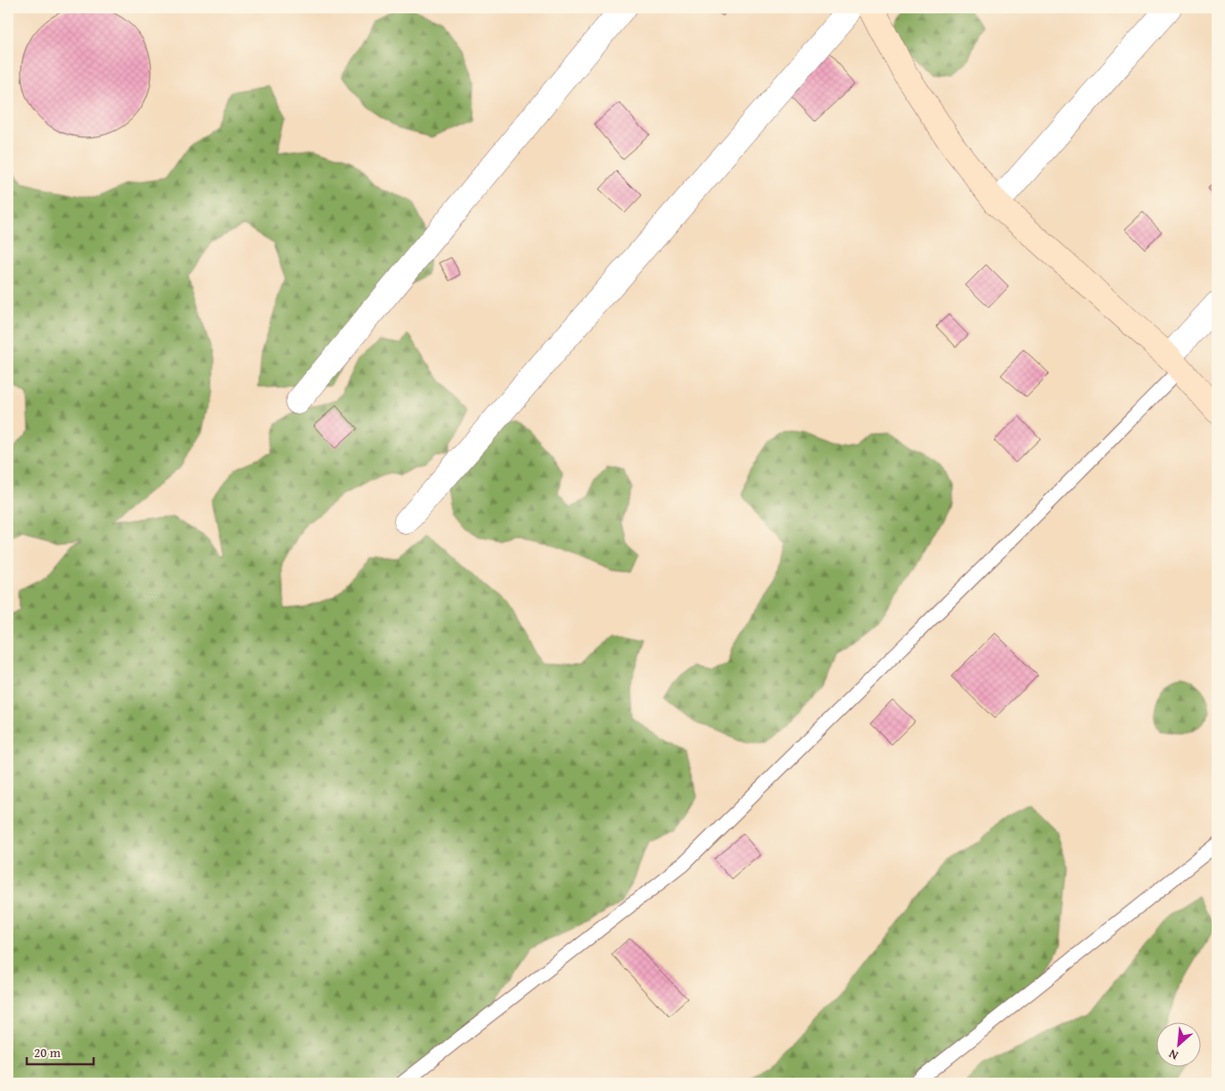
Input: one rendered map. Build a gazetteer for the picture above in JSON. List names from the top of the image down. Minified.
{"scale_bar":"20 m","north":"bottom left"}
